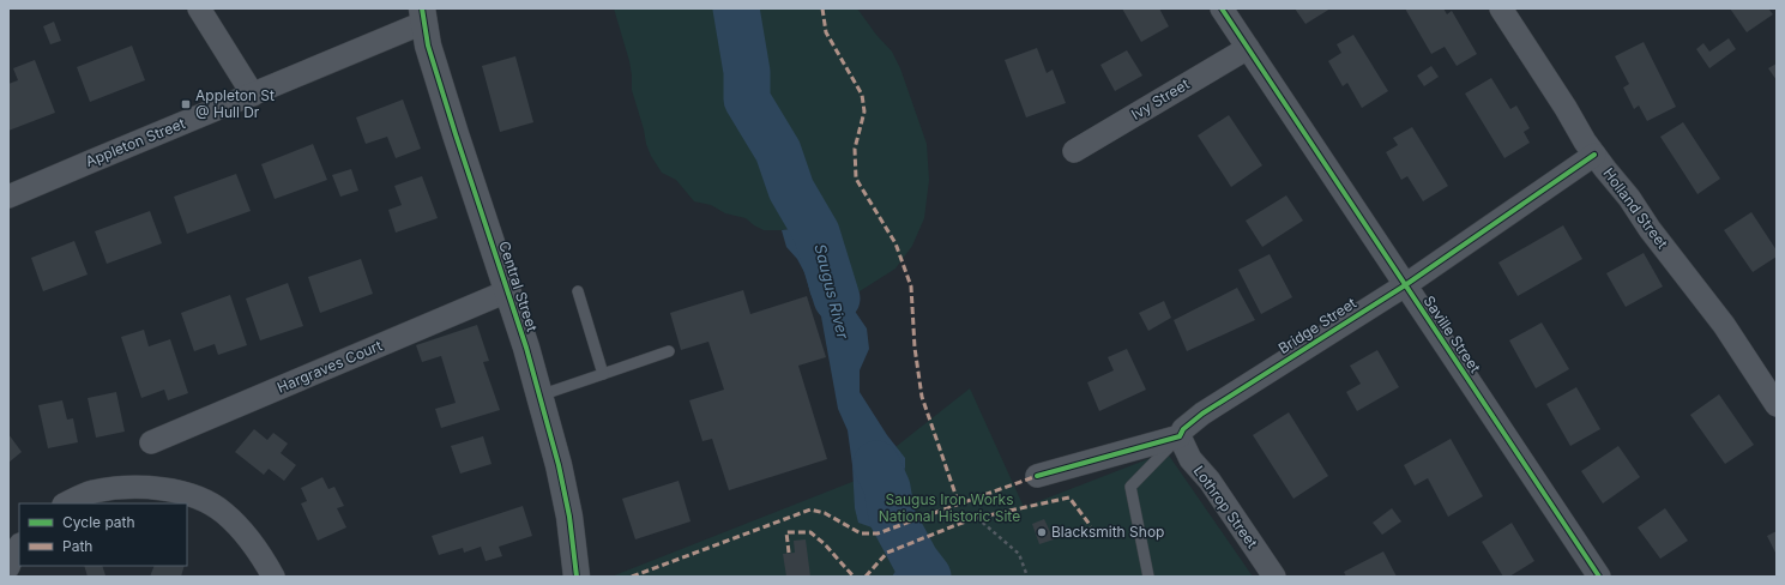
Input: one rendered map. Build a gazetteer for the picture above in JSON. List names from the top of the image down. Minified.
{"streets":{"street":["Ivy Street","Appleton Street","Holland Street","Central Street","Bridge Street","Saville Street","Hargraves Court","Lothrop Street"]},"crossings":[["Ivy Street","Saville Street"],["Appleton Street","Central Street"],["Holland Street","Bridge Street"],["Central Street","Hargraves Court"],["Bridge Street","Saville Street"],["Bridge Street","Lothrop Street"]],"water":["Saugus River"],"parks":["Saugus Iron Works National Historic Site"],"places":{"transit":["Appleton St @ Hull Dr"],"other":["Blacksmith Shop"]},"legend":["Cycle path","Path"]}
